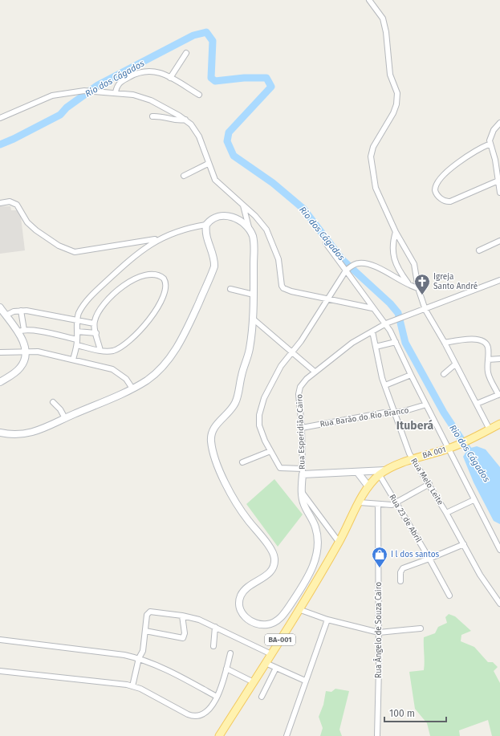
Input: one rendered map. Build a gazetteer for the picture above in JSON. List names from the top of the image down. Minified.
{"streets":{"main road":["BA 001","BA-001"],"street":["Rua Barão do Rio Branco","Rua Esperidião Cairo","Rua Melo Leite","Rua 23 de Abril","Rua Ângelo de Souza Cairo"]},"crossings":[["Rua Barão do Rio Branco","Rua Esperidião Cairo"],["Rua Barão do Rio Branco","Rua Melo Leite"],["Rua Esperidião Cairo","Rua Melo Leite"],["BA 001","Rua Melo Leite"],["BA 001","BA-001"],["Rua 23 de Abril","BA-001"]],"districts":["Ituberá"],"water":["Rio dos Cágados"],"places":{"church":["Igreja Santo André"],"shop":["I l dos santos"]},"scale_bar":"100 m"}
